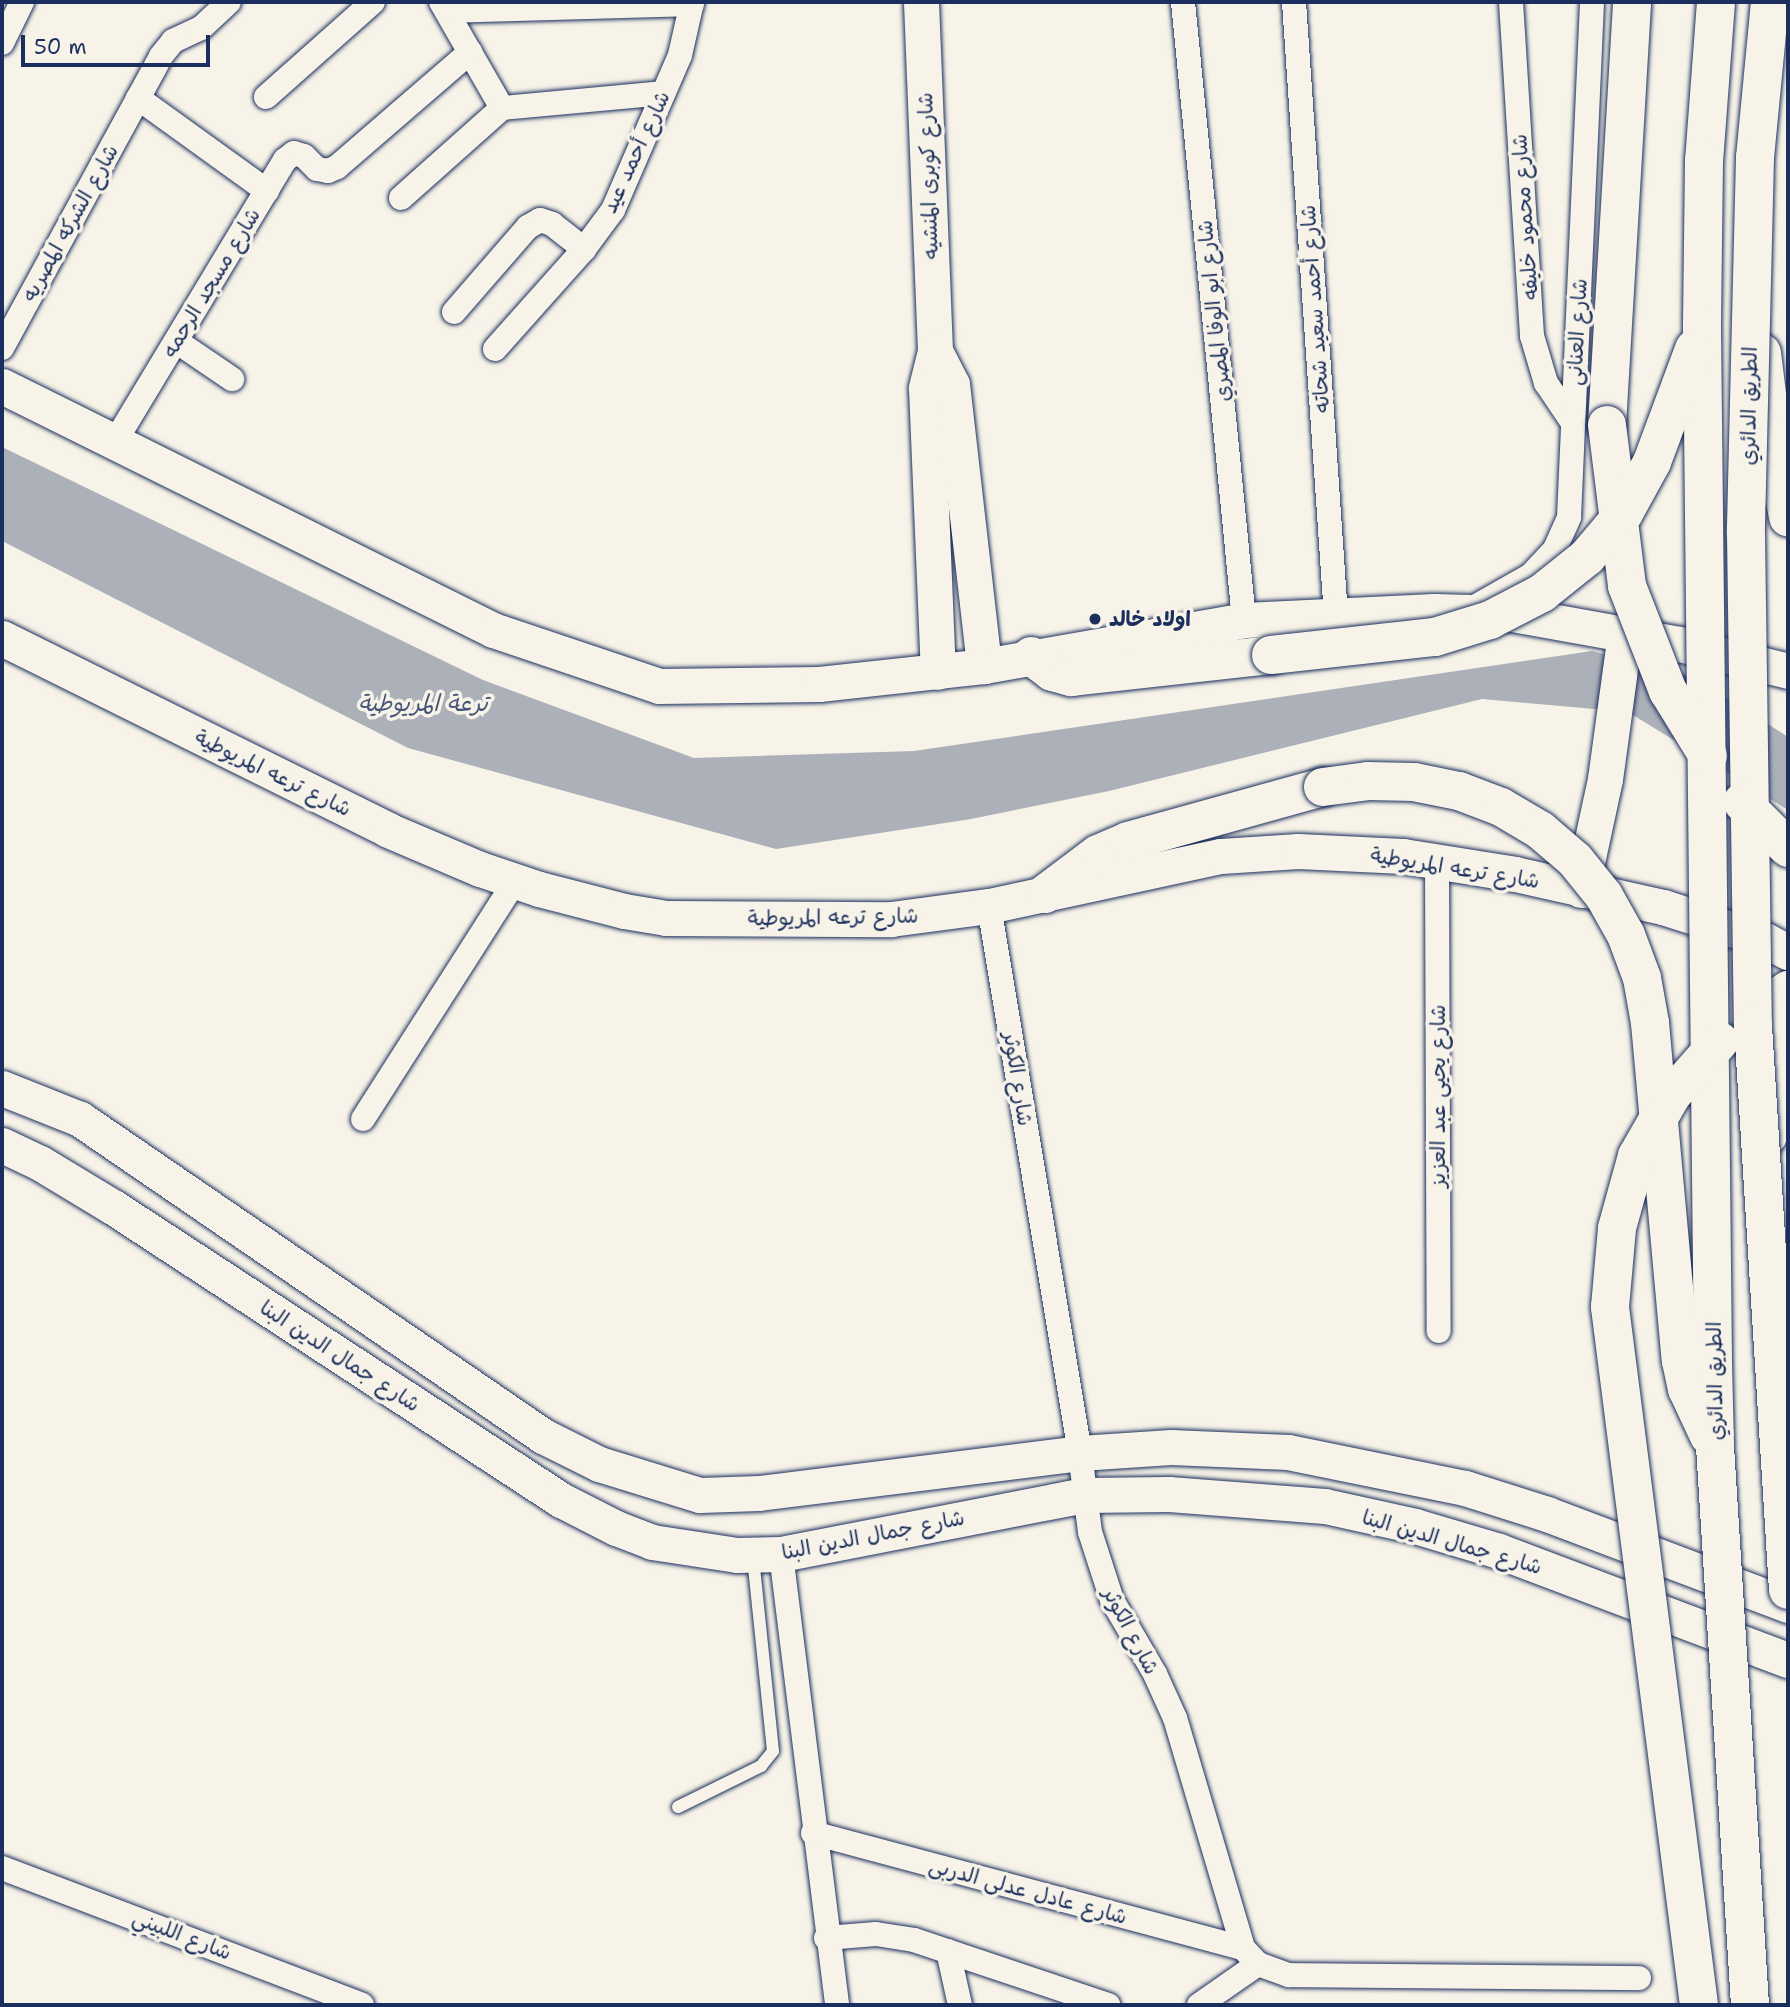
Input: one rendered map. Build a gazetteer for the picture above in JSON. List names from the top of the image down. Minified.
{"streets":{"highway":["الطريق الدائري"],"main road":["شارع كوبرى المنشيه","شارع ترعه المريوطية","شارع جمال الدين البنا"],"street":["شارع أحمد عيد","شارع محمود خليفه","شارع الشركه المصريه","شارع مسجد الرحمه","شارع أحمد سعيد شحاته","شارع ابو الوفا المصري","شارع العنانى","شارع الكوثر","شارع يحيى عبد العزيز","شارع عادل عدلى الدربى","شارع اللبيني"]},"crossings":[["شارع محمود خليفه","شارع العنانى"],["شارع ترعه المريوطية","شارع الكوثر"],["شارع ترعه المريوطية","شارع يحيى عبد العزيز"],["شارع الكوثر","شارع جمال الدين البنا"],["شارع الكوثر","شارع عادل عدلى الدربى"]],"water":["ترعة المريوطية"],"places":["اولاد خالد"],"scale_bar":"50 m"}
